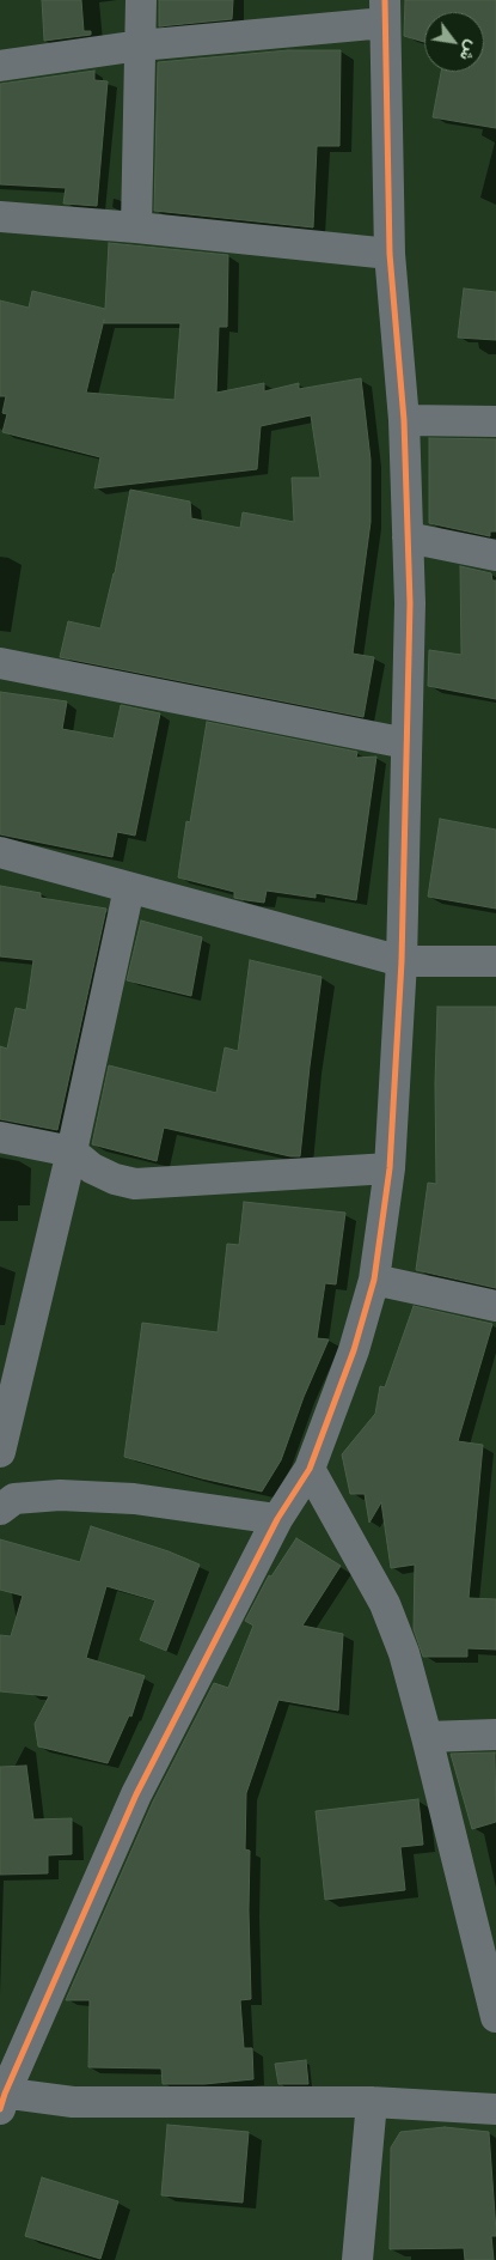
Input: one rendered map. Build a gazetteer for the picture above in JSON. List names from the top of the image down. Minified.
{"north":"bottom right"}
